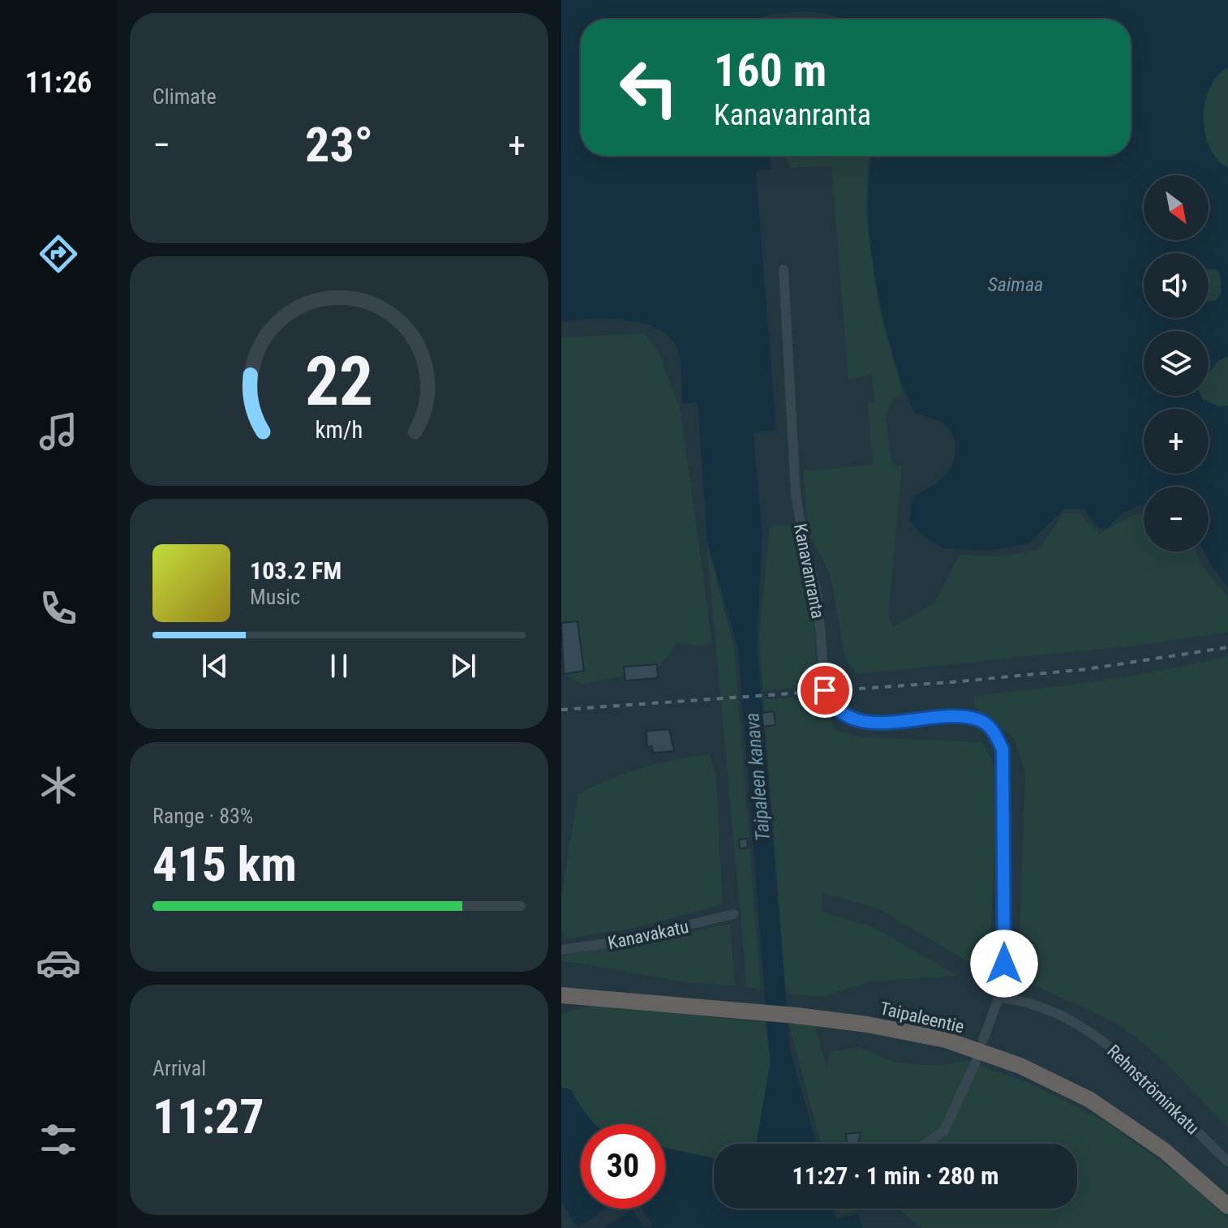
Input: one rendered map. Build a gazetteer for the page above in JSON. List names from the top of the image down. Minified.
{"streets":{"highway":["Taipaleentie"],"street":["Kanavanranta","Kanavakatu","Rehnströminkatu"]},"crossings":[["Kanavanranta","Rehnströminkatu"]],"water":["Saimaa","Taipaleen kanava"],"north":"bottom right","page":{"tabs":"11:26","tile":["Climate",["Range · 83%","415 km"],["Arrival","11:27"]],"turn":["160 m","Kanavanranta"],"heat":["−","23°","+"],"map_buttons":["+","−"],"song":["103.2 FM","Music"],"limit":"30","trip":"11:27 · 1 min · 280 m","gauge":["22","km/h"]}}
